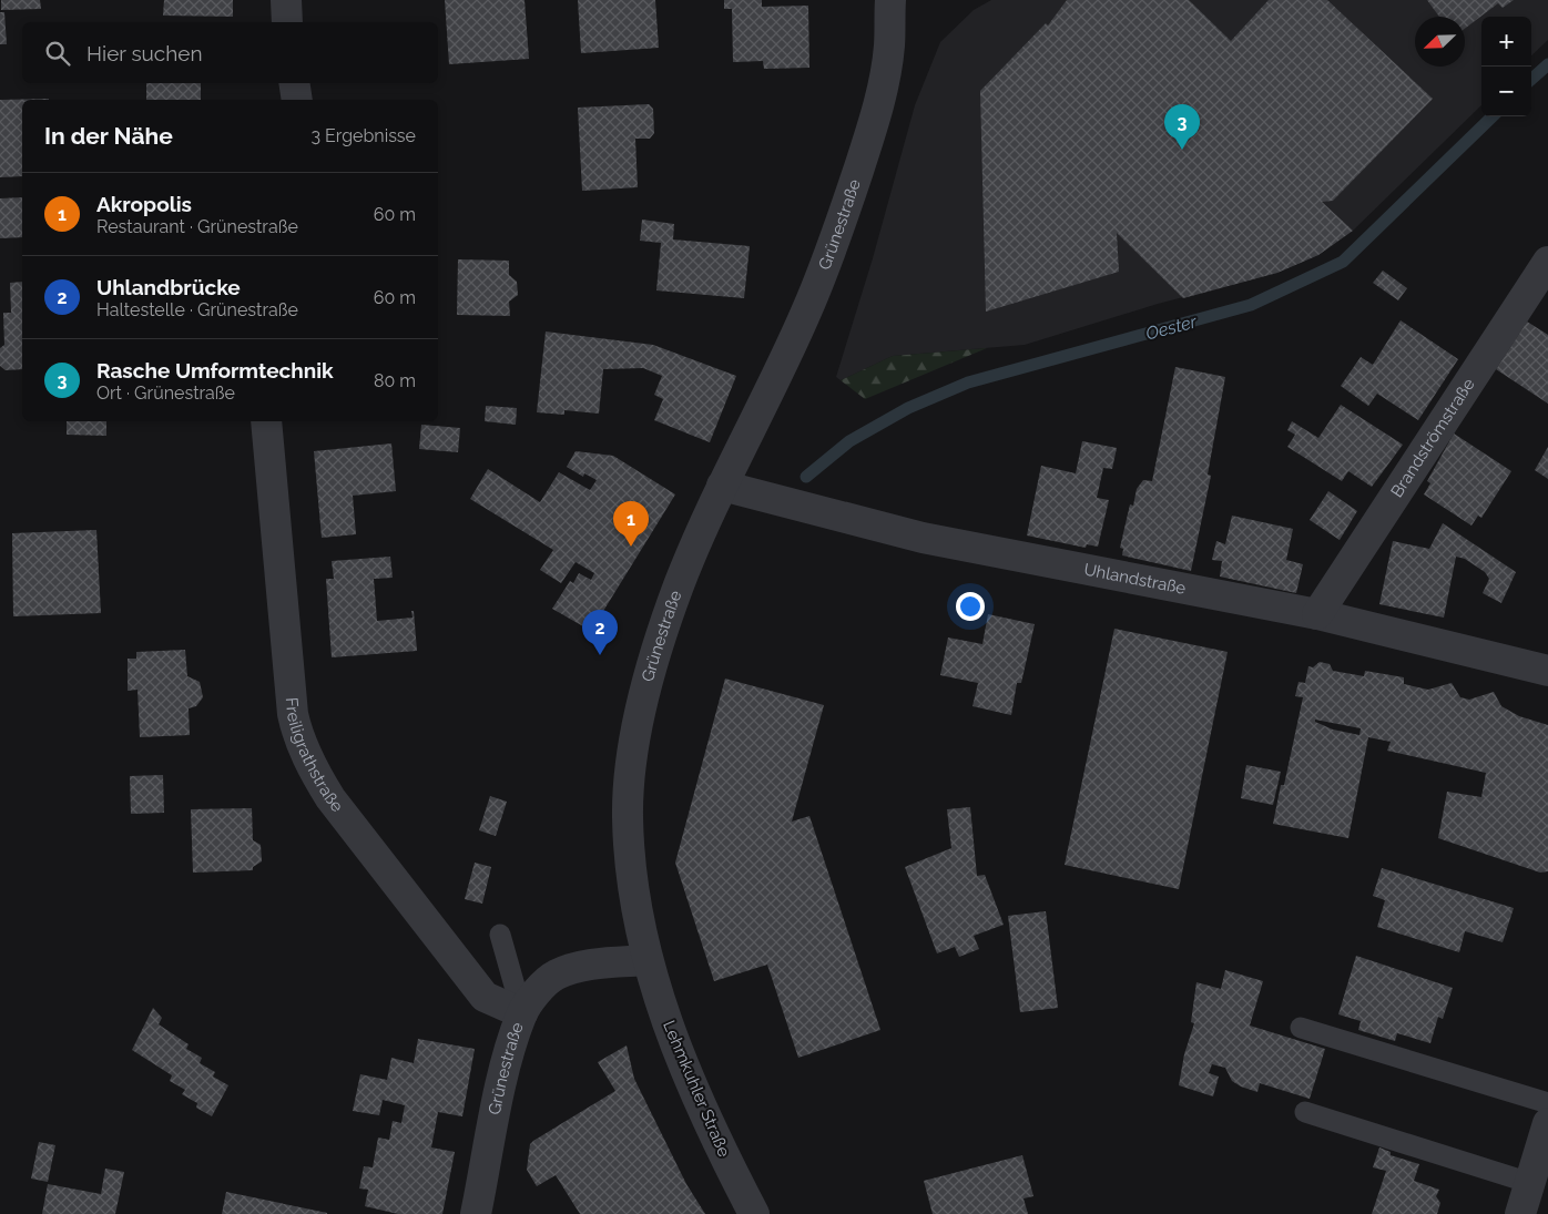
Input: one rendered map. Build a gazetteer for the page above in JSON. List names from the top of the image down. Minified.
{"streets":{"street":["Grünestraße","Brandströmstraße","Uhlandstraße","Freiligrathstraße","Lehmkuhler Straße"]},"crossings":[["Grünestraße","Uhlandstraße"],["Grünestraße","Freiligrathstraße"],["Grünestraße","Lehmkuhler Straße"],["Brandströmstraße","Uhlandstraße"]],"water":["Oester"],"north":"bottom left","page":{"map_buttons":["+","−"],"search":"Hier suchen","heading":["In der Nähe","3 Ergebnisse"],"pins":["3","1","2"],"list":[{"mark":"1","name":"Akropolis","note":"Restaurant · Grünestraße","value":"60 m"},{"mark":"2","name":"Uhlandbrücke","note":"Haltestelle · Grünestraße","value":"60 m"},{"mark":"3","name":"Rasche Umformtechnik","note":"Ort · Grünestraße","value":"80 m"}]}}
